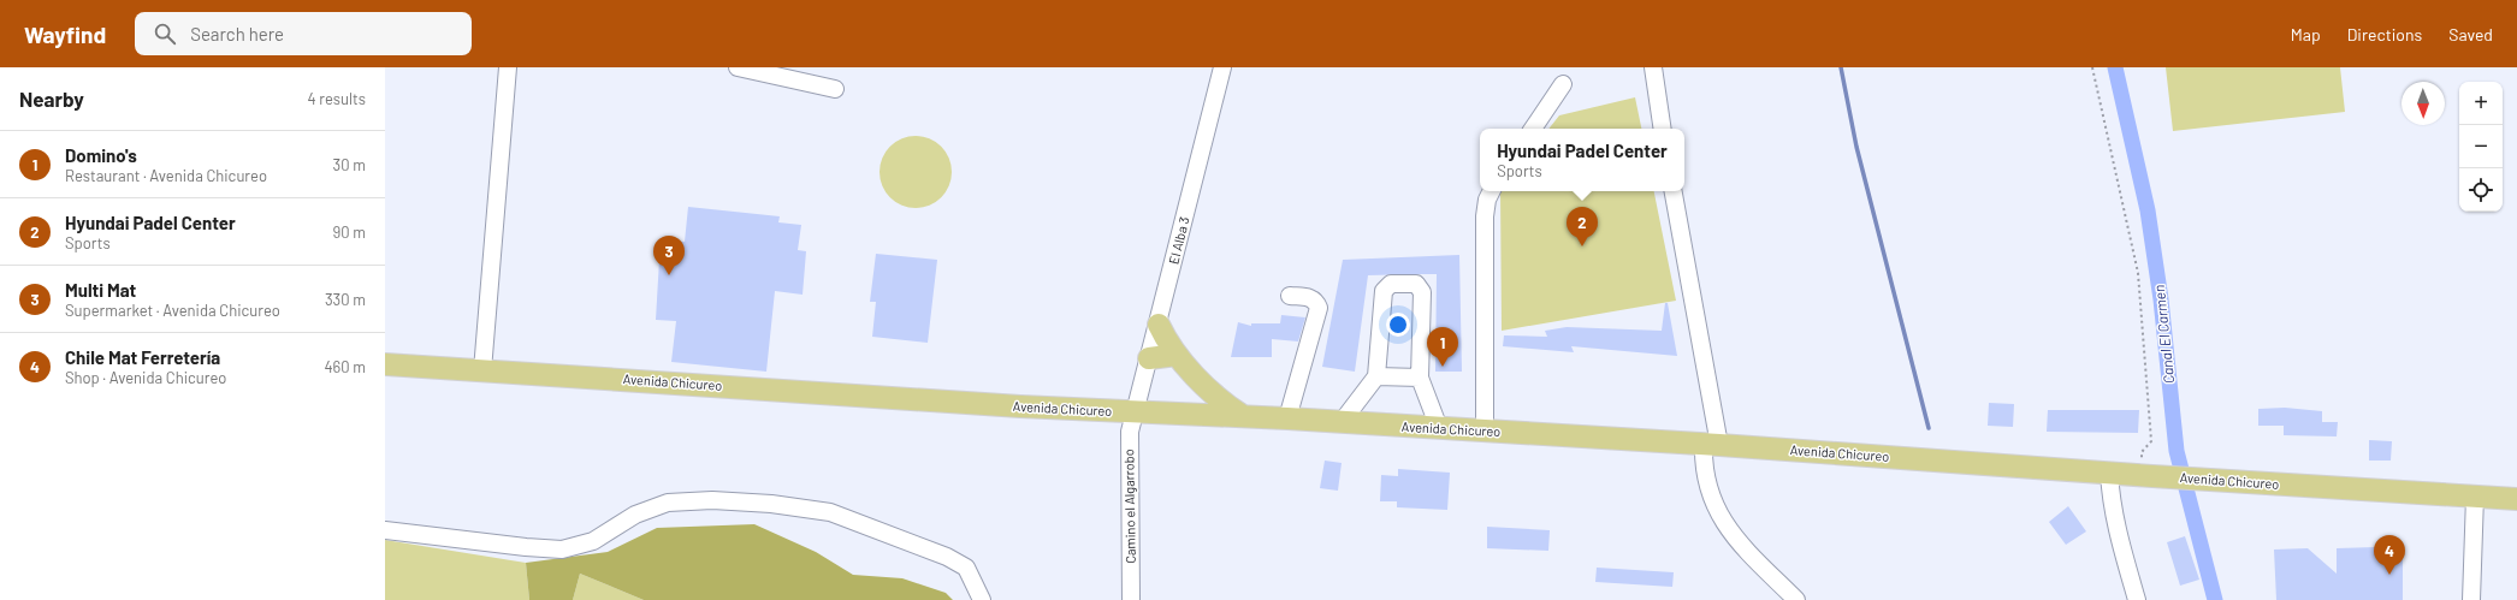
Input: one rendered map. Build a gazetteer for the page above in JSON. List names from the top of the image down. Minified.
{"streets":{"main road":["Avenida Chicureo"],"street":["El Alba 3","Camino el Algarrobo"]},"crossings":[["El Alba 3","Avenida Chicureo"],["El Alba 3","Camino el Algarrobo"],["Avenida Chicureo","Camino el Algarrobo"]],"water":["Canal El Carmen"],"north":"bottom","page":{"header":"Wayfind","search":"Search here","nav":["Map","Directions","Saved"],"heading":["Nearby","4 results"],"map_buttons":["+","−"],"popup":["Hyundai Padel Center","Sports"],"list":[{"mark":"1","name":"Domino's","note":"Restaurant · Avenida Chicureo","value":"30 m"},{"mark":"2","name":"Hyundai Padel Center","note":"Sports","value":"90 m"},{"mark":"3","name":"Multi Mat","note":"Supermarket · Avenida Chicureo","value":"330 m"},{"mark":"4","name":"Chile Mat Ferretería","note":"Shop · Avenida Chicureo","value":"460 m"}],"pins":["2","3","1","4"]}}
